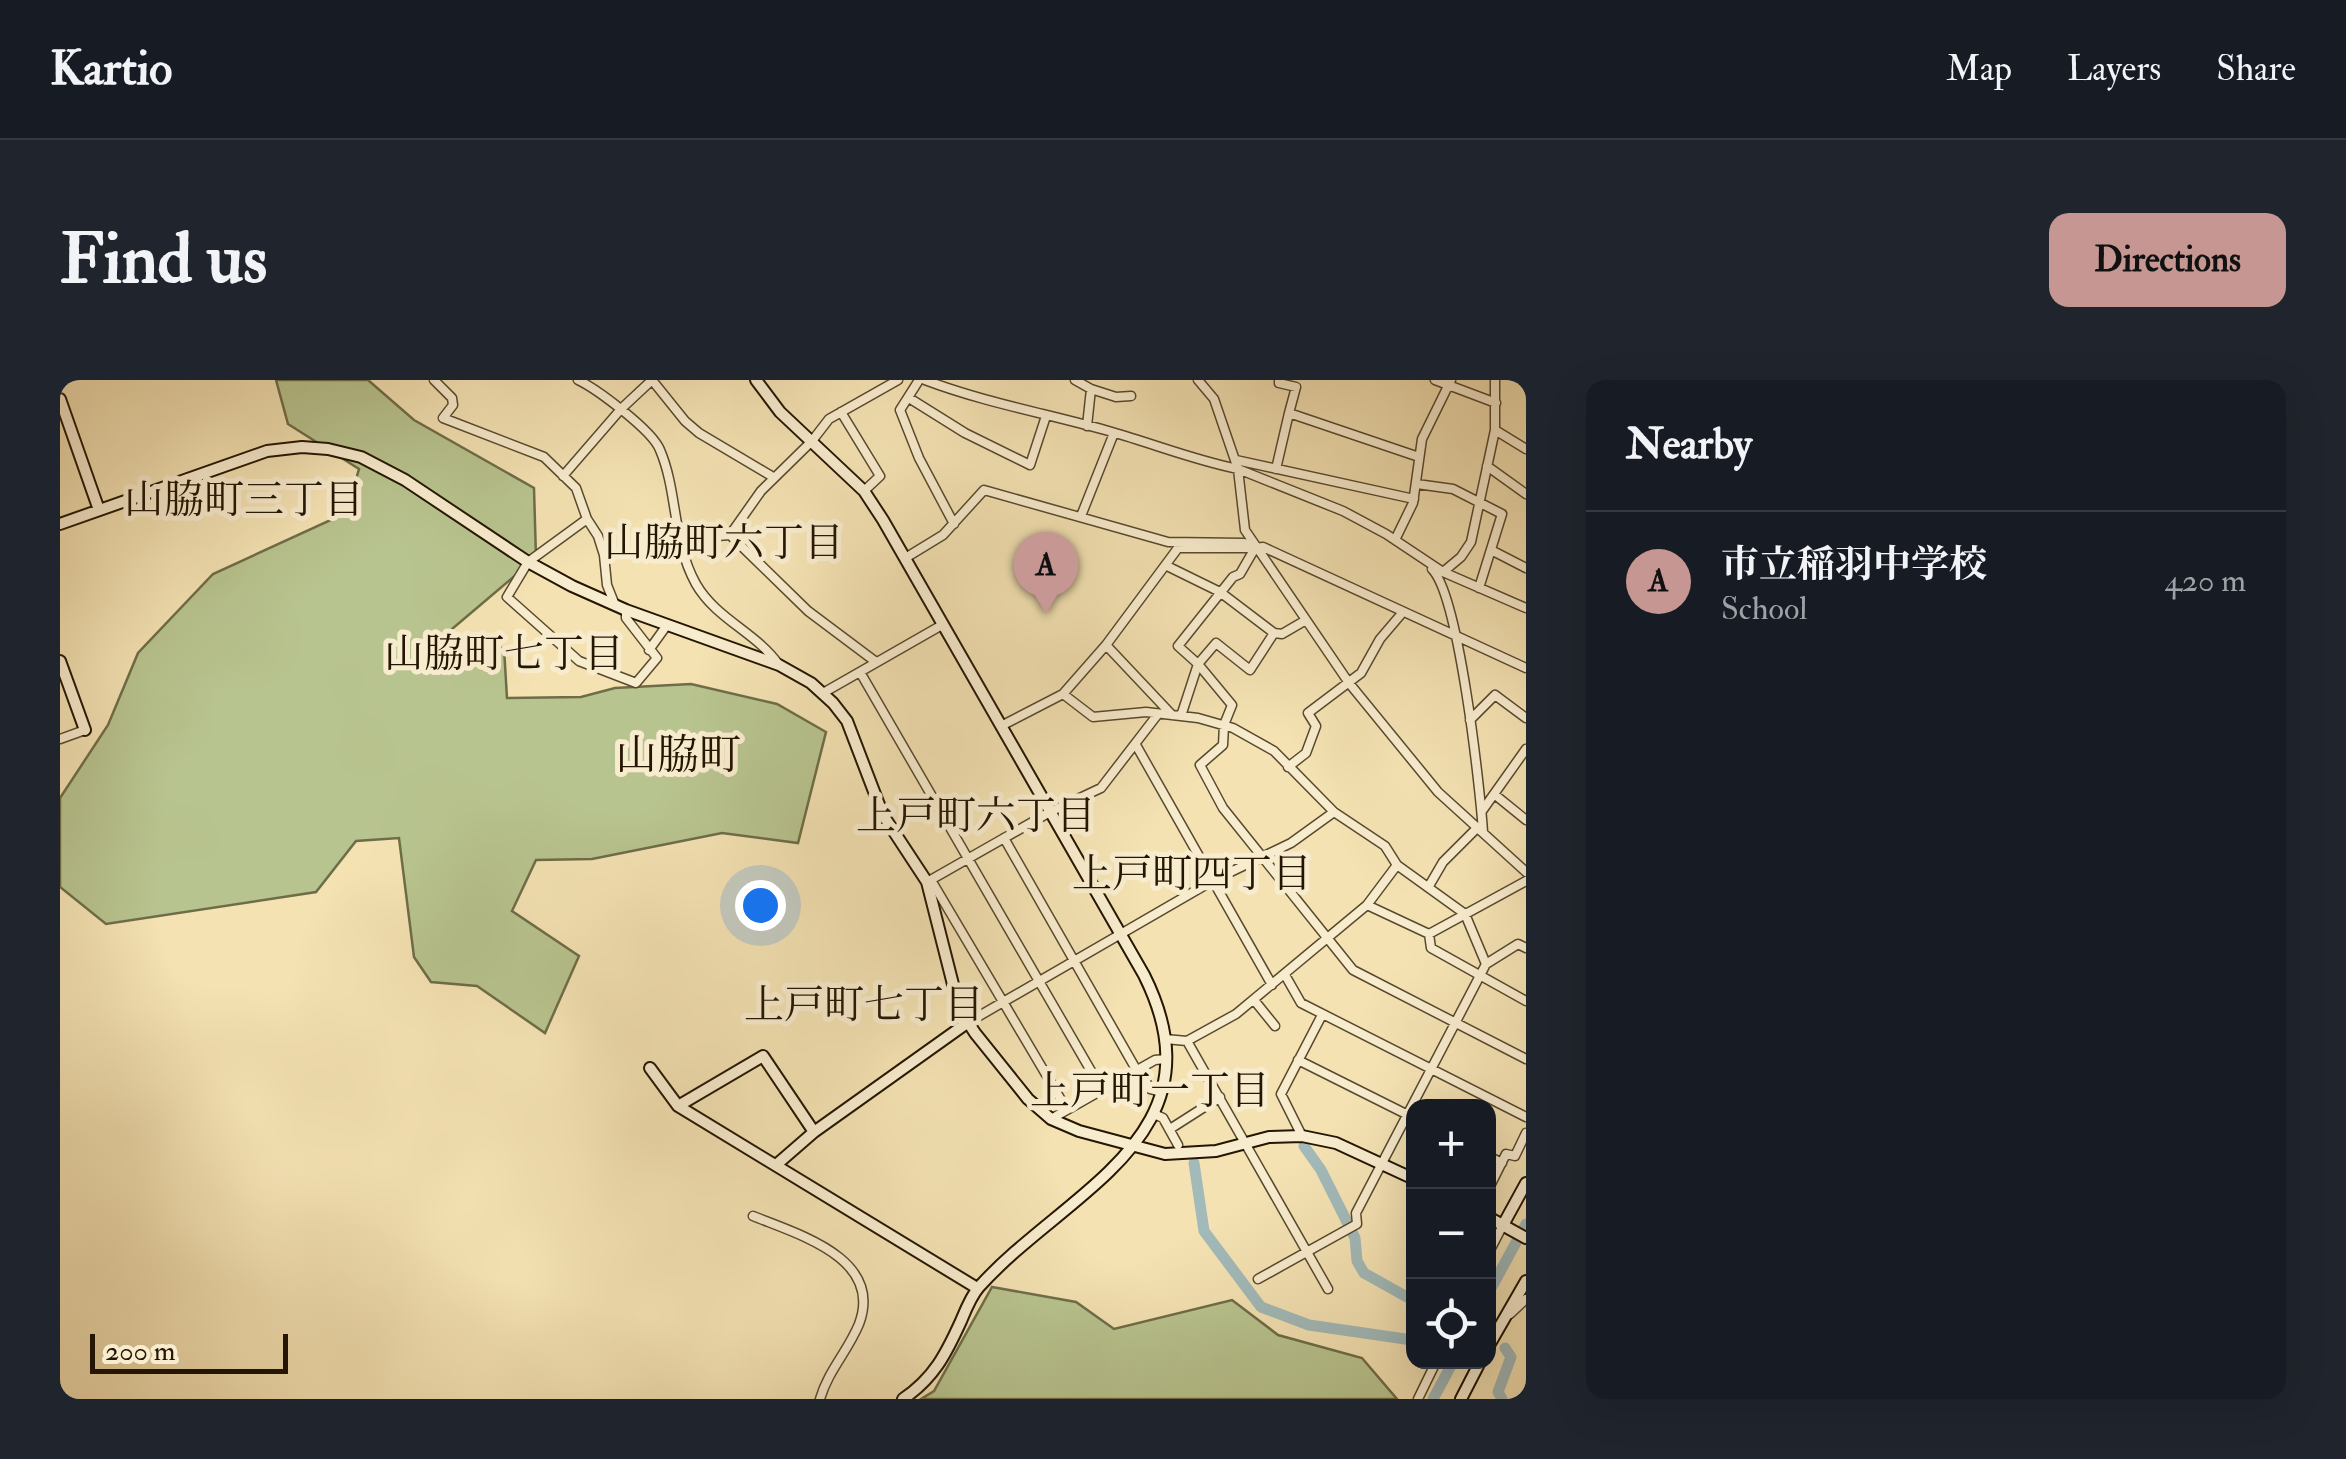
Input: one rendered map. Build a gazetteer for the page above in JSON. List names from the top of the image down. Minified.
{"districts":["山脇町三丁目","山脇町六丁目","山脇町七丁目","山脇町","上戸町六丁目","上戸町四丁目","上戸町七丁目","上戸町一丁目"],"scale_bar":"200 m","page":{"header":"Kartio","nav":["Map","Layers","Share"],"buttons":"Directions","title":"Find us","heading":"Nearby","list":[{"mark":"A","name":"市立稲羽中学校","note":"School","value":"420 m"}],"pins":"A","map_buttons":["+","−"],"scale":"200 m"}}
